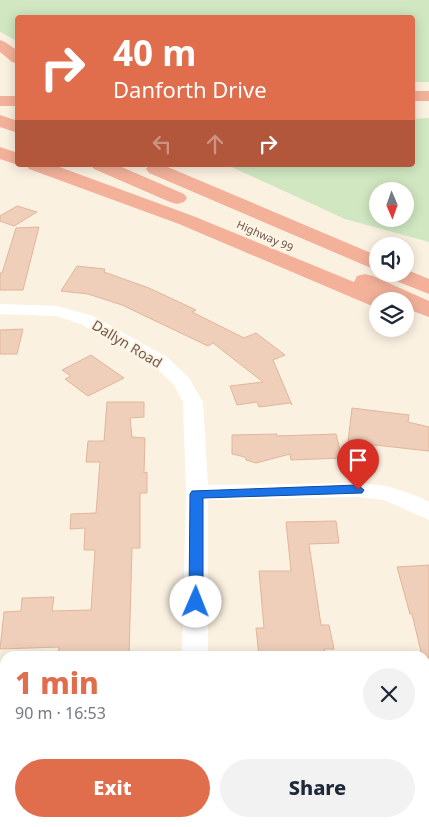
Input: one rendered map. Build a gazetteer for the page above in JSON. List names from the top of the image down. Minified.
{"streets":{"highway":["Highway 99"],"street":["Dallyn Road"]},"north":"bottom","page":{"turn":["40 m","Danforth Drive"],"heading":["1 min","90 m · 16:53"],"buttons":["Exit","Share"]}}
